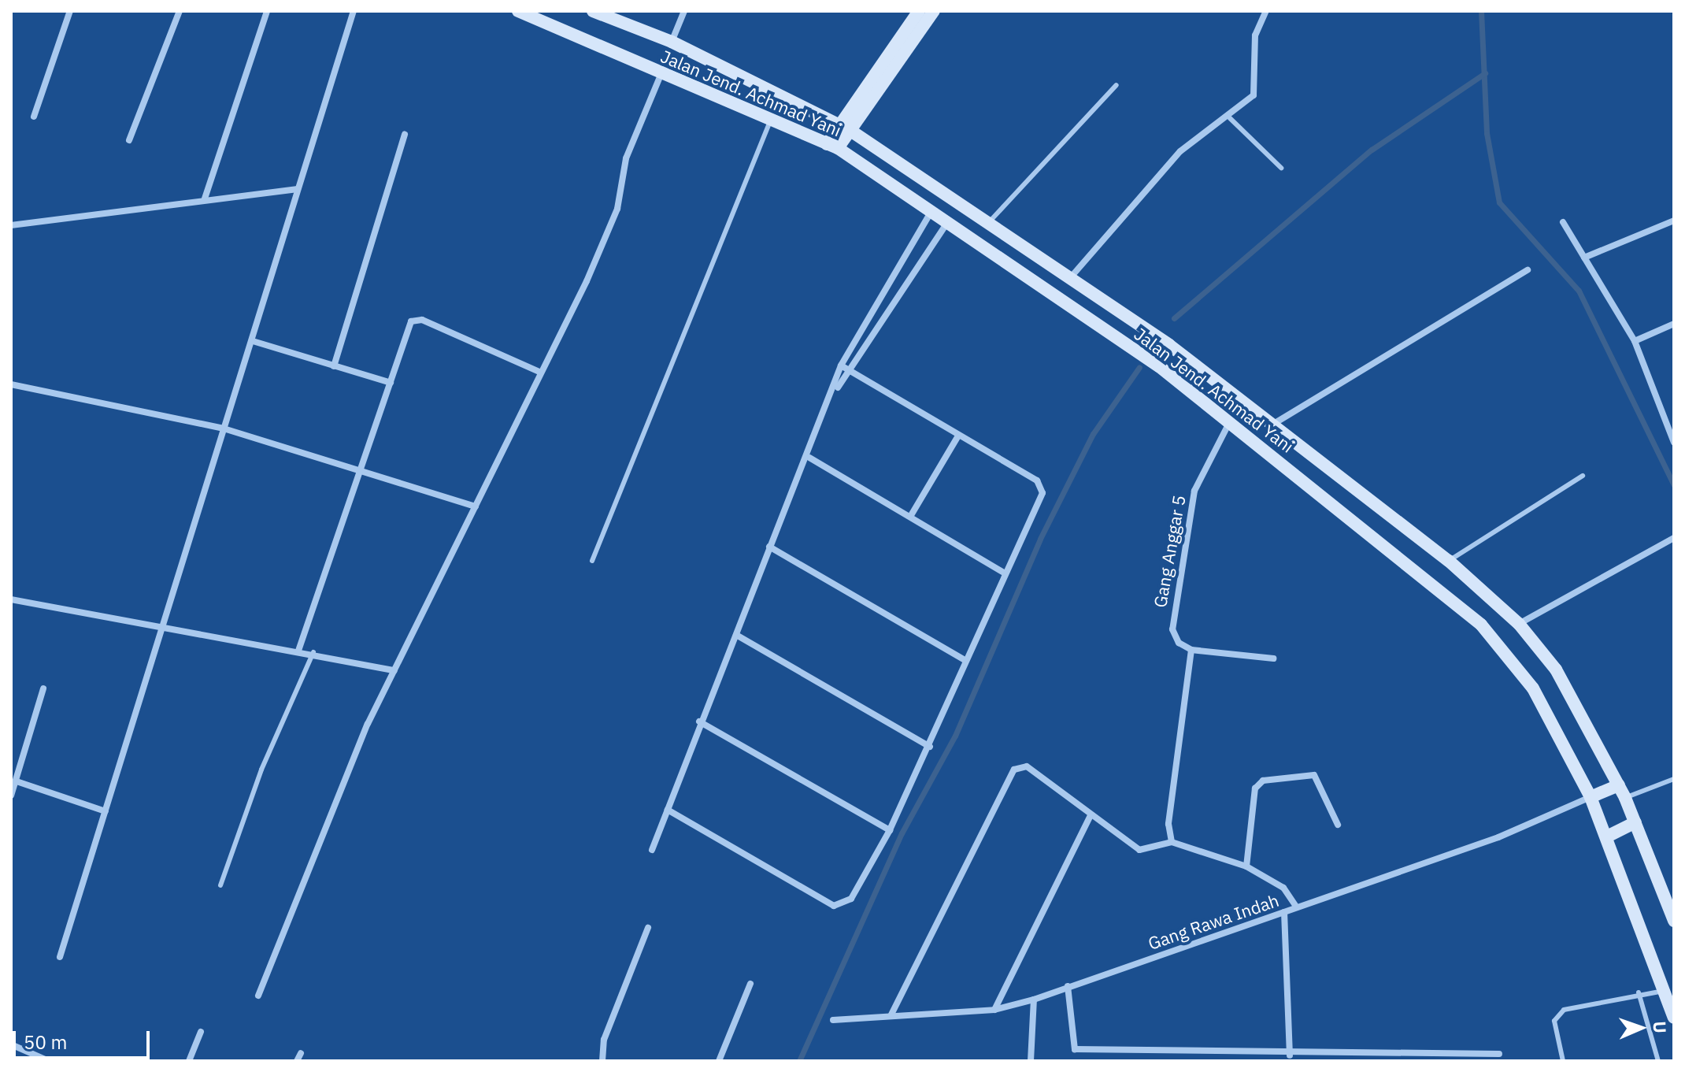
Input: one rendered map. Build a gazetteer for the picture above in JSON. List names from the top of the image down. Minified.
{"streets":{"street":["Jalan Jend. Achmad Yani","Gang Anggar 5","Gang Rawa Indah"]},"crossings":[["Jalan Jend. Achmad Yani","Gang Anggar 5"],["Jalan Jend. Achmad Yani","Gang Rawa Indah"]],"scale_bar":"50 m","north":"right"}
